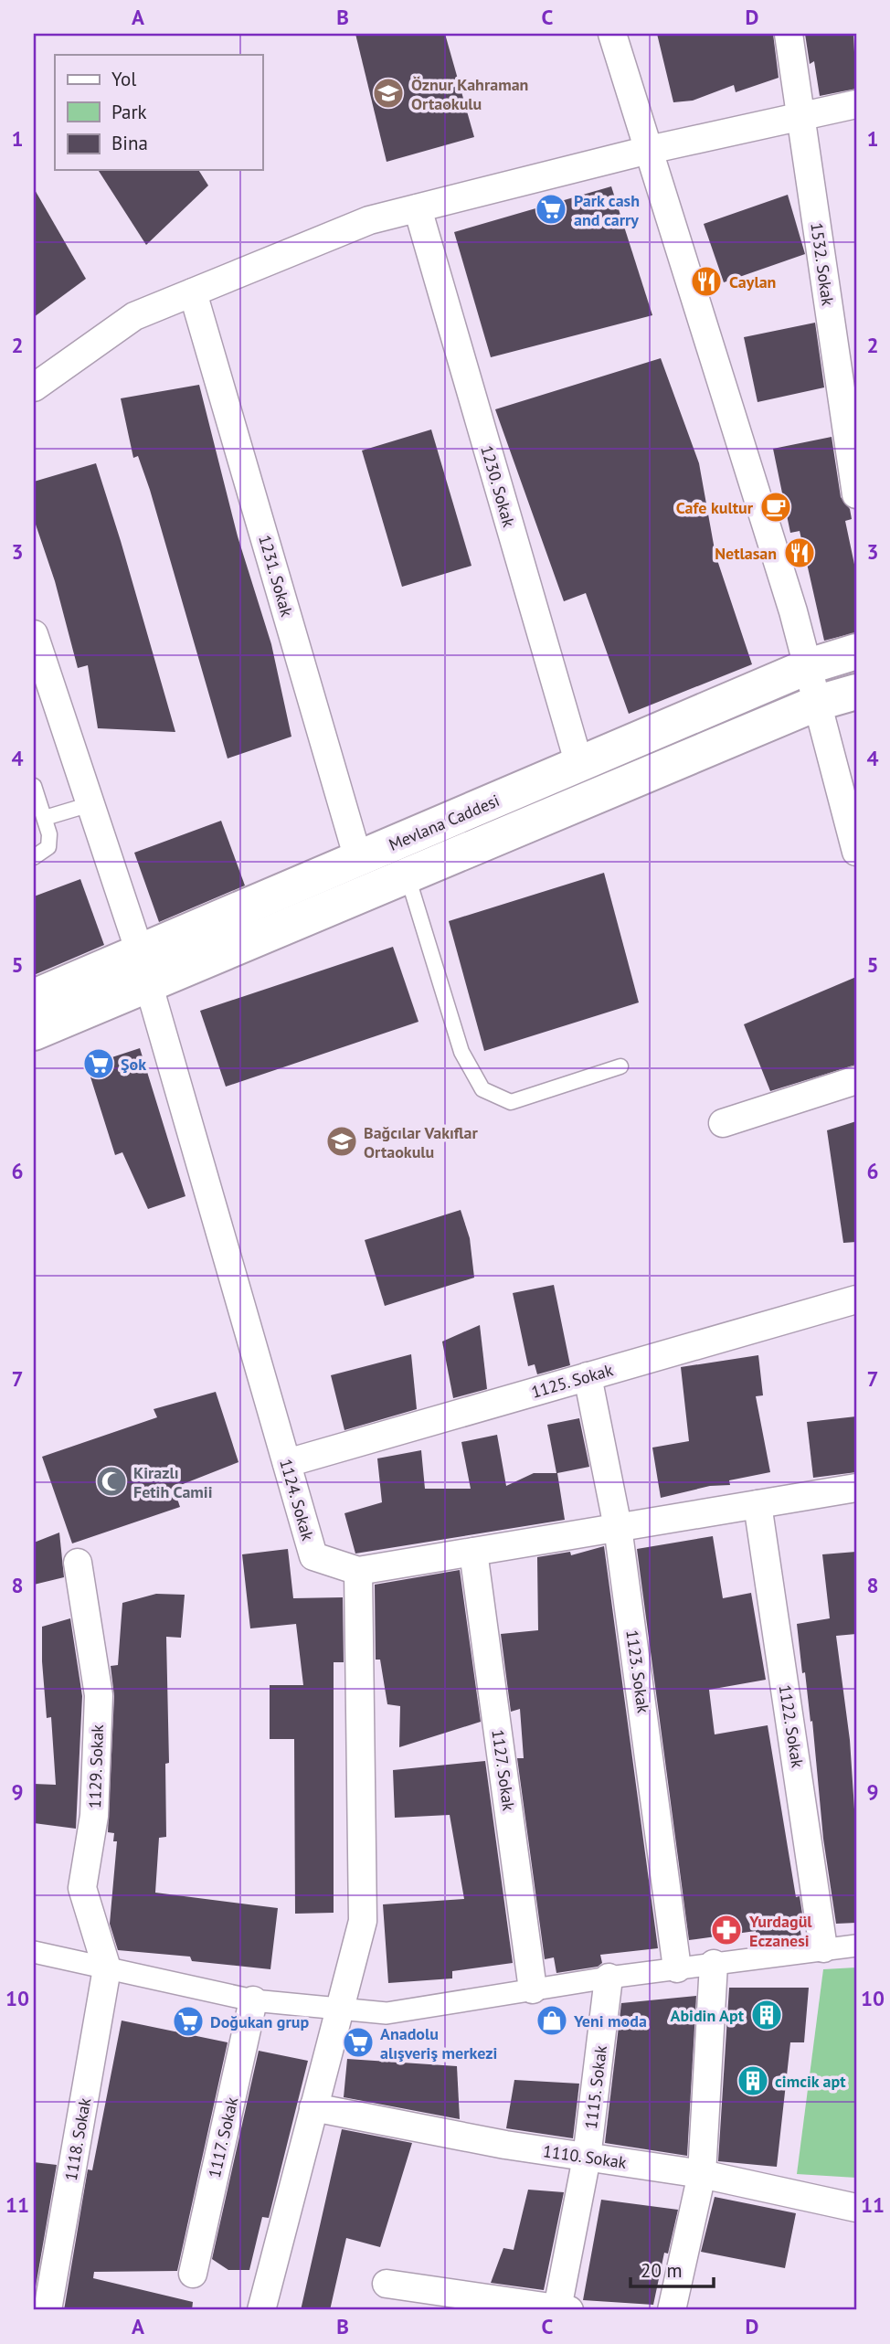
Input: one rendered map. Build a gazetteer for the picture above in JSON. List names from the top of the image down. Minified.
{"streets":{"main road":["Mevlana Caddesi"],"street":["1532. Sokak","1230. Sokak","1231. Sokak","1125. Sokak","1124. Sokak","1123. Sokak","1122. Sokak","1129. Sokak","1127. Sokak","1115. Sokak","1117. Sokak","1118. Sokak","1110. Sokak"]},"crossings":[["1230. Sokak","Mevlana Caddesi"],["1231. Sokak","Mevlana Caddesi"],["1125. Sokak","1124. Sokak"],["1125. Sokak","1123. Sokak"],["1124. Sokak","1123. Sokak"],["1124. Sokak","1122. Sokak"],["1124. Sokak","1127. Sokak"],["1129. Sokak","1118. Sokak"],["1115. Sokak","1110. Sokak"]],"places":{"school or university":["Öznur Kahraman Ortaokulu","Bağcılar Vakıflar Ortaokulu"],"supermarket":["Park cash and carry","Şok","Doğukan grup","Anadolu alışveriş merkezi"],"restaurant":["Caylan","Netlasan"],"cafe":["Cafe kultur"],"mosque":["Kirazlı Fetih Camii"],"pharmacy":["Yurdagül Eczanesi"],"building":["Abidin Apt","cimcik apt"],"shop":["Yeni moda"]},"legend":["Yol","Park","Bina"],"scale_bar":"20 m","grid":{"columns":["A","B","C","D"],"rows":["1","2","3","4","5","6","7","8","9","10","11"]}}
